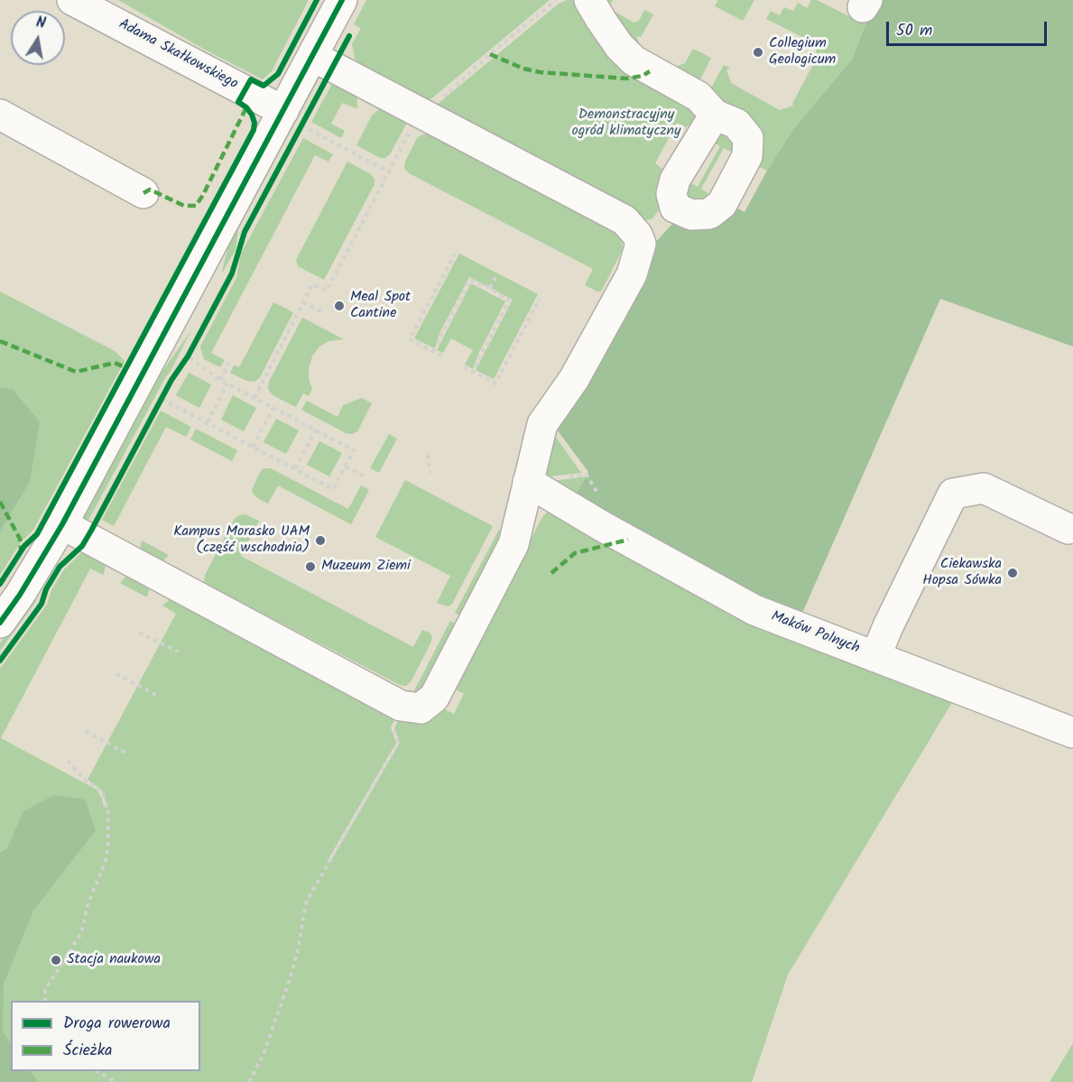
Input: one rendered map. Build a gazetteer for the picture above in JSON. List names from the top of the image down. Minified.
{"streets":{"street":["Adama Skałkowskiego","Maków Polnych"]},"parks":["Demonstracyjny ogród klimatyczny"],"places":["Collegium Geologicum","Meal Spot Cantine","Kampus Morasko UAM (część wschodnia)","Muzeum Ziemi","Ciekawska Hopsa Sówka","Stacja naukowa"],"legend":["Droga rowerowa","Ścieżka"],"scale_bar":"50 m","north":"top"}
